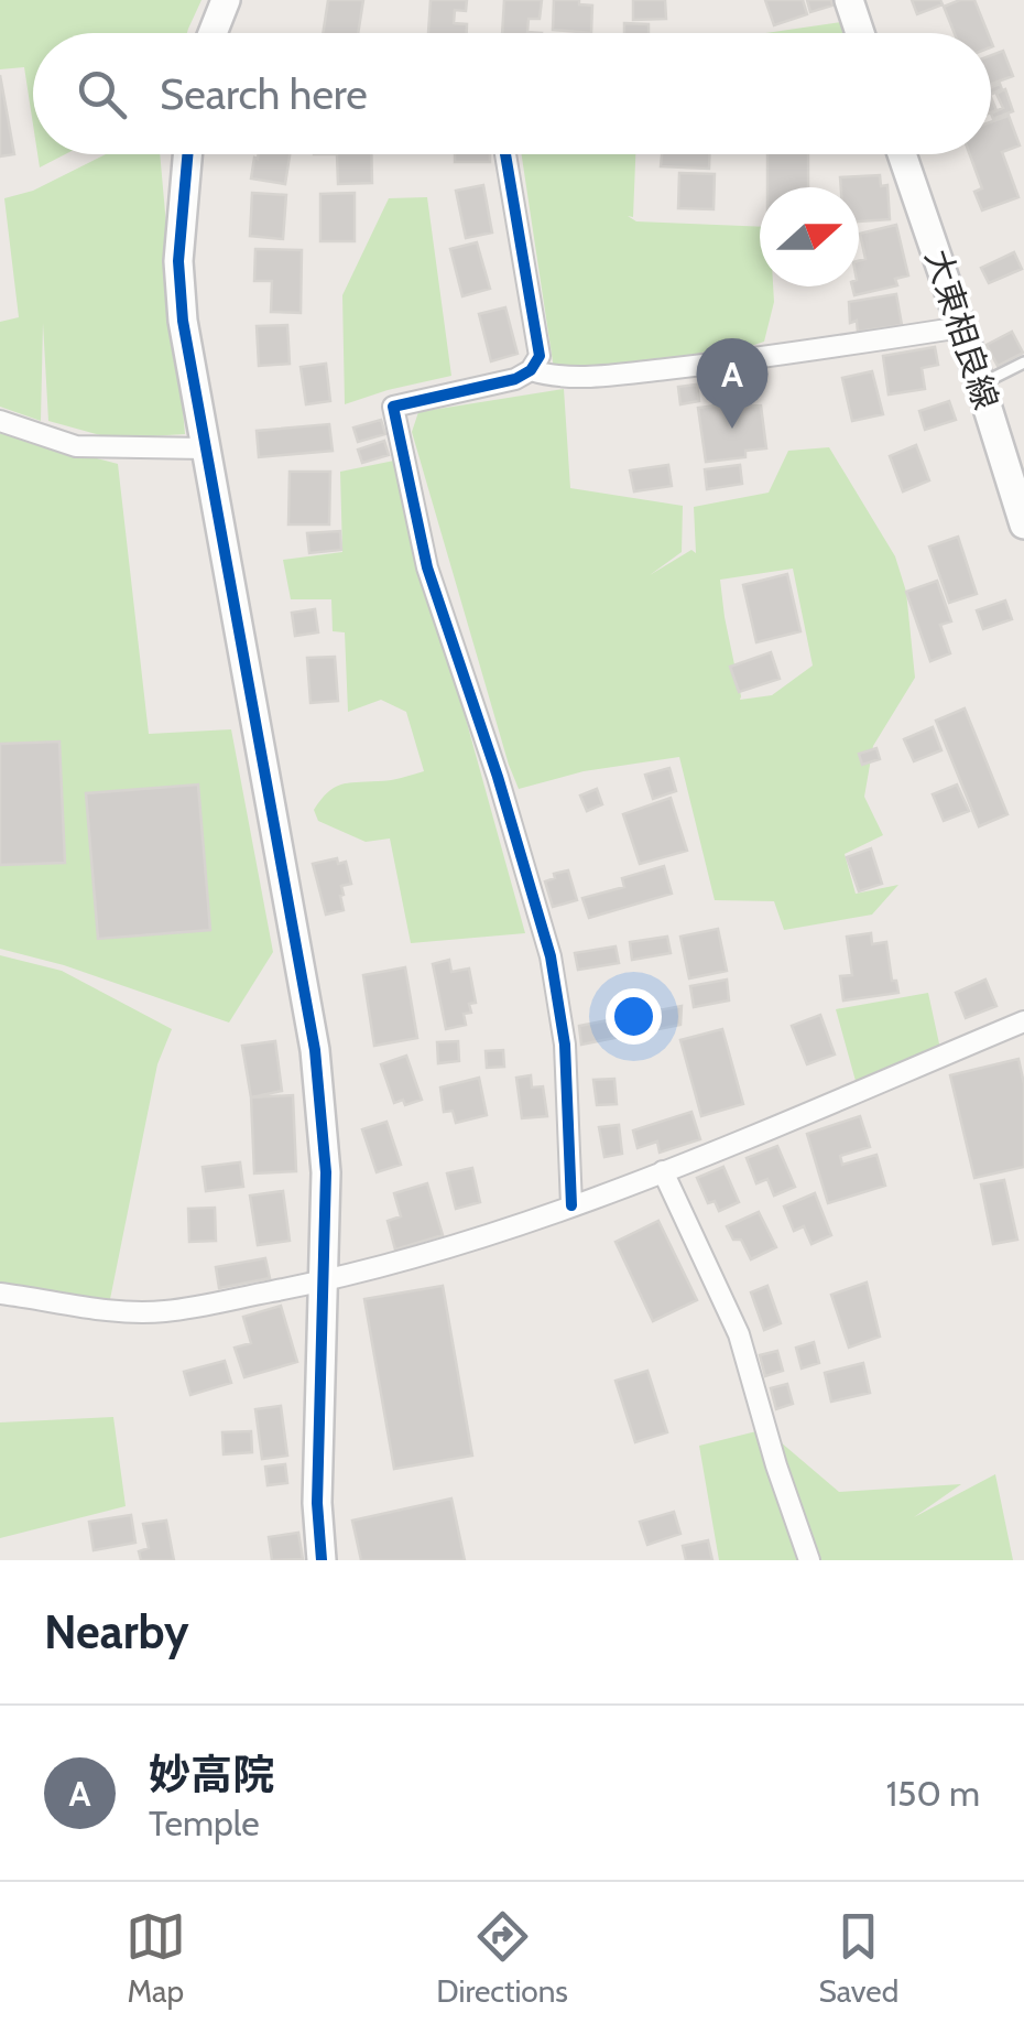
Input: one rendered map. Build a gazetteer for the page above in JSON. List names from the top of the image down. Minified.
{"streets":{"street":["大東相良線"]},"north":"right","page":{"search":"Search here","pins":"A","heading":"Nearby","list":[{"mark":"A","name":"妙高院","note":"Temple","value":"150 m"}],"nav":["Map","Directions","Saved"]}}
